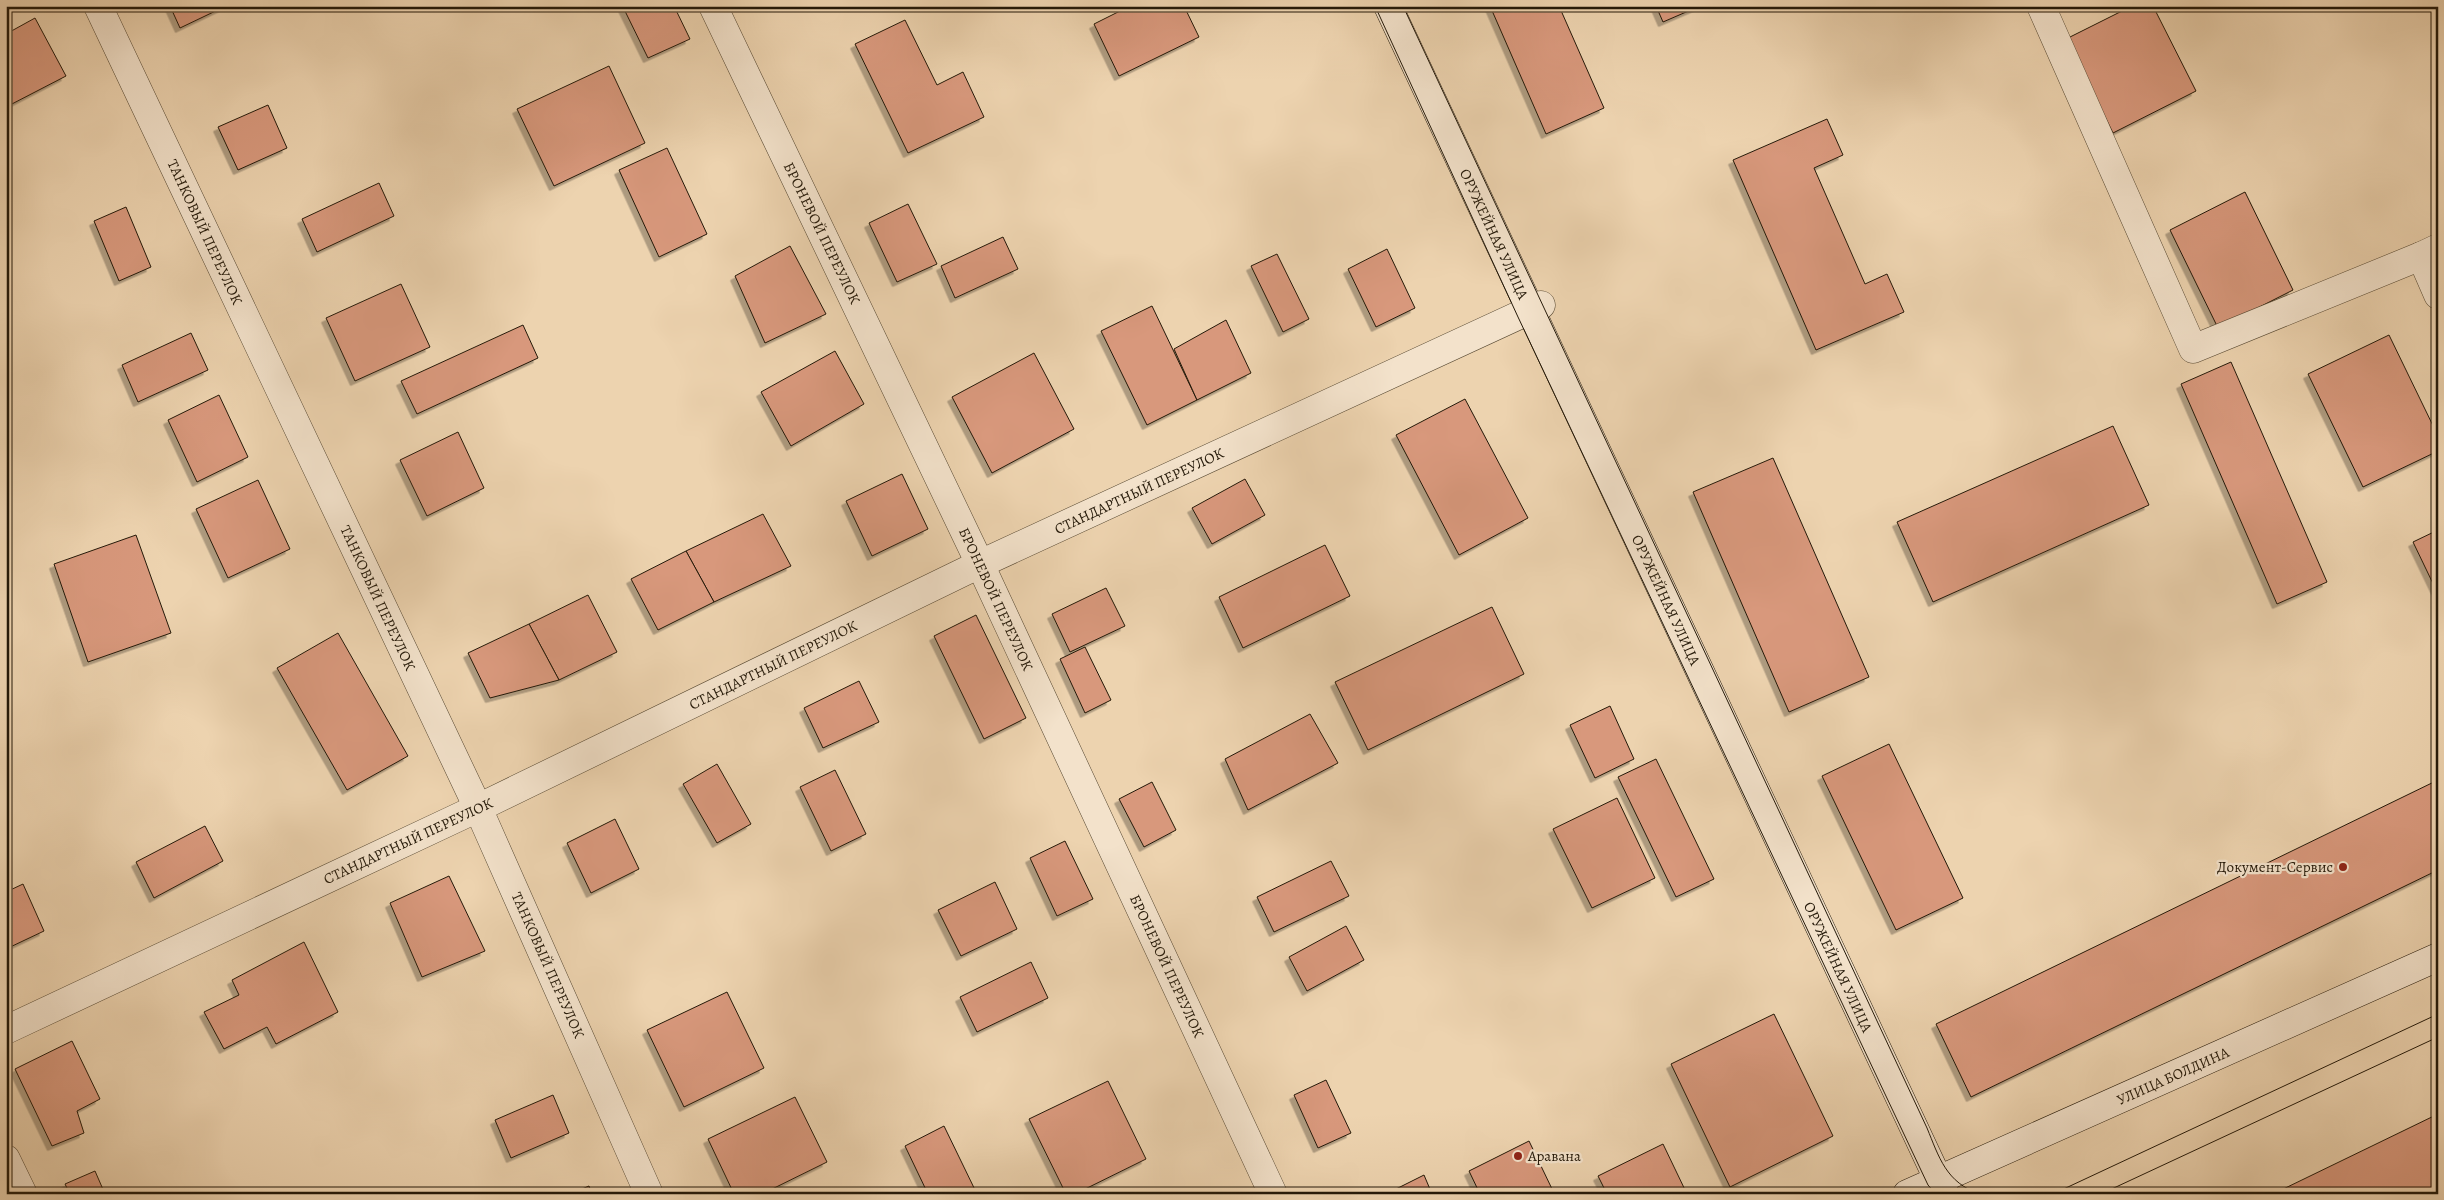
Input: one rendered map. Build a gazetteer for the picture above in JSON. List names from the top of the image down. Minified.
{"streets":{"street":["ТАНКОВЫЙ ПЕРЕУЛОК","БРОНЕВОЙ ПЕРЕУЛОК","ОРУЖЕЙНАЯ УЛИЦА","СТАНДАРТНЫЙ ПЕРЕУЛОК","УЛИЦА БОЛДИНА"]},"crossings":[["ТАНКОВЫЙ ПЕРЕУЛОК","СТАНДАРТНЫЙ ПЕРЕУЛОК"],["БРОНЕВОЙ ПЕРЕУЛОК","СТАНДАРТНЫЙ ПЕРЕУЛОК"],["ОРУЖЕЙНАЯ УЛИЦА","СТАНДАРТНЫЙ ПЕРЕУЛОК"],["ОРУЖЕЙНАЯ УЛИЦА","УЛИЦА БОЛДИНА"]],"places":["Документ-Сервис","Аравана"]}
